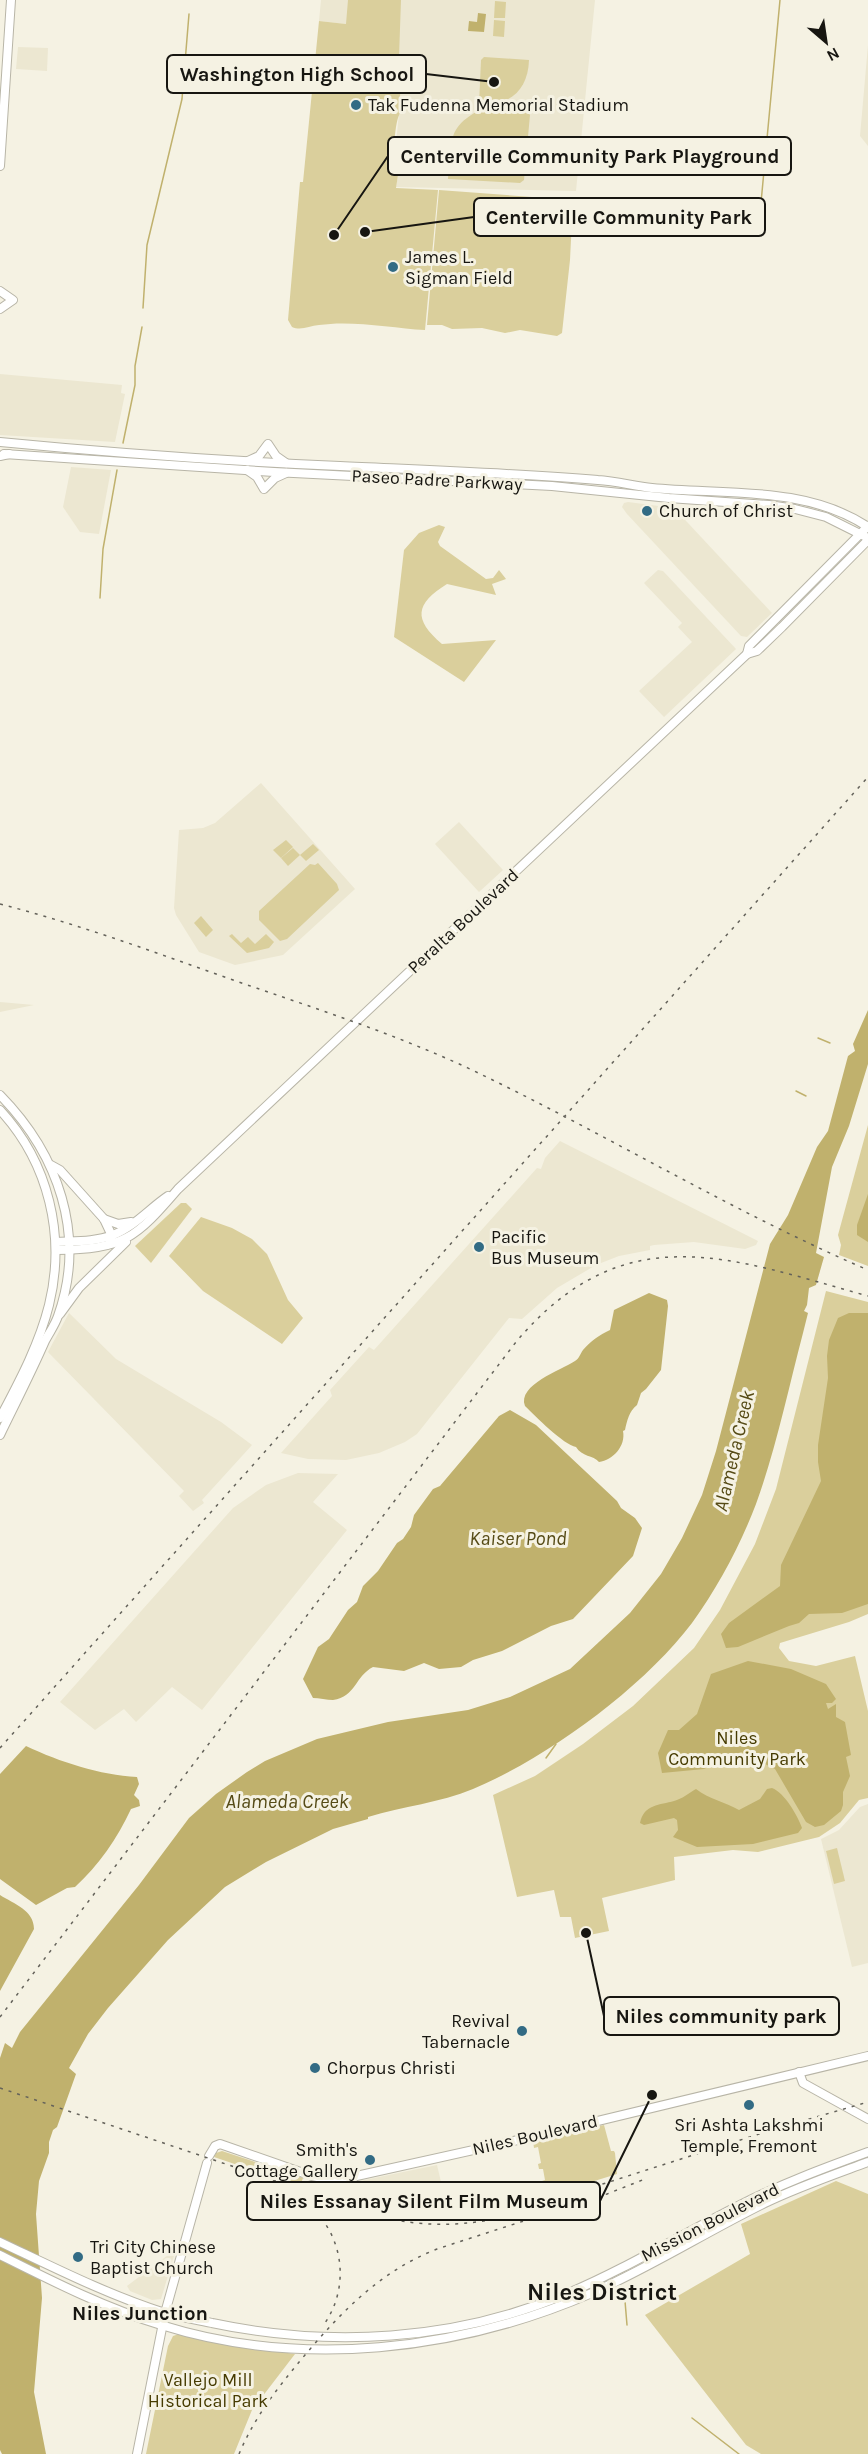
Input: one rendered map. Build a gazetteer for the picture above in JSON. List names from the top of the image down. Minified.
{"streets":{"main road":["Paseo Padre Parkway","Peralta Boulevard","Niles Boulevard","Mission Boulevard"]},"crossings":[["Paseo Padre Parkway","Peralta Boulevard"],["Niles Boulevard","Mission Boulevard"]],"districts":["Niles District","Niles Junction"],"water":["Alameda Creek","Kaiser Pond"],"parks":["Niles Community Park","Vallejo Mill Historical Park"],"places":["Washington High School","Tak Fudenna Memorial Stadium","Centerville Community Park","Centerville Community Park Playground","James L. Sigman Field","Church of Christ","Pacific Bus Museum","Niles community park","Revival Tabernacle","Chorpus Christi","Niles Essanay Silent Film Museum","Sri Ashta Lakshmi Temple, Fremont","Smith's Cottage Gallery","Tri City Chinese Baptist Church"],"north":"bottom right"}
